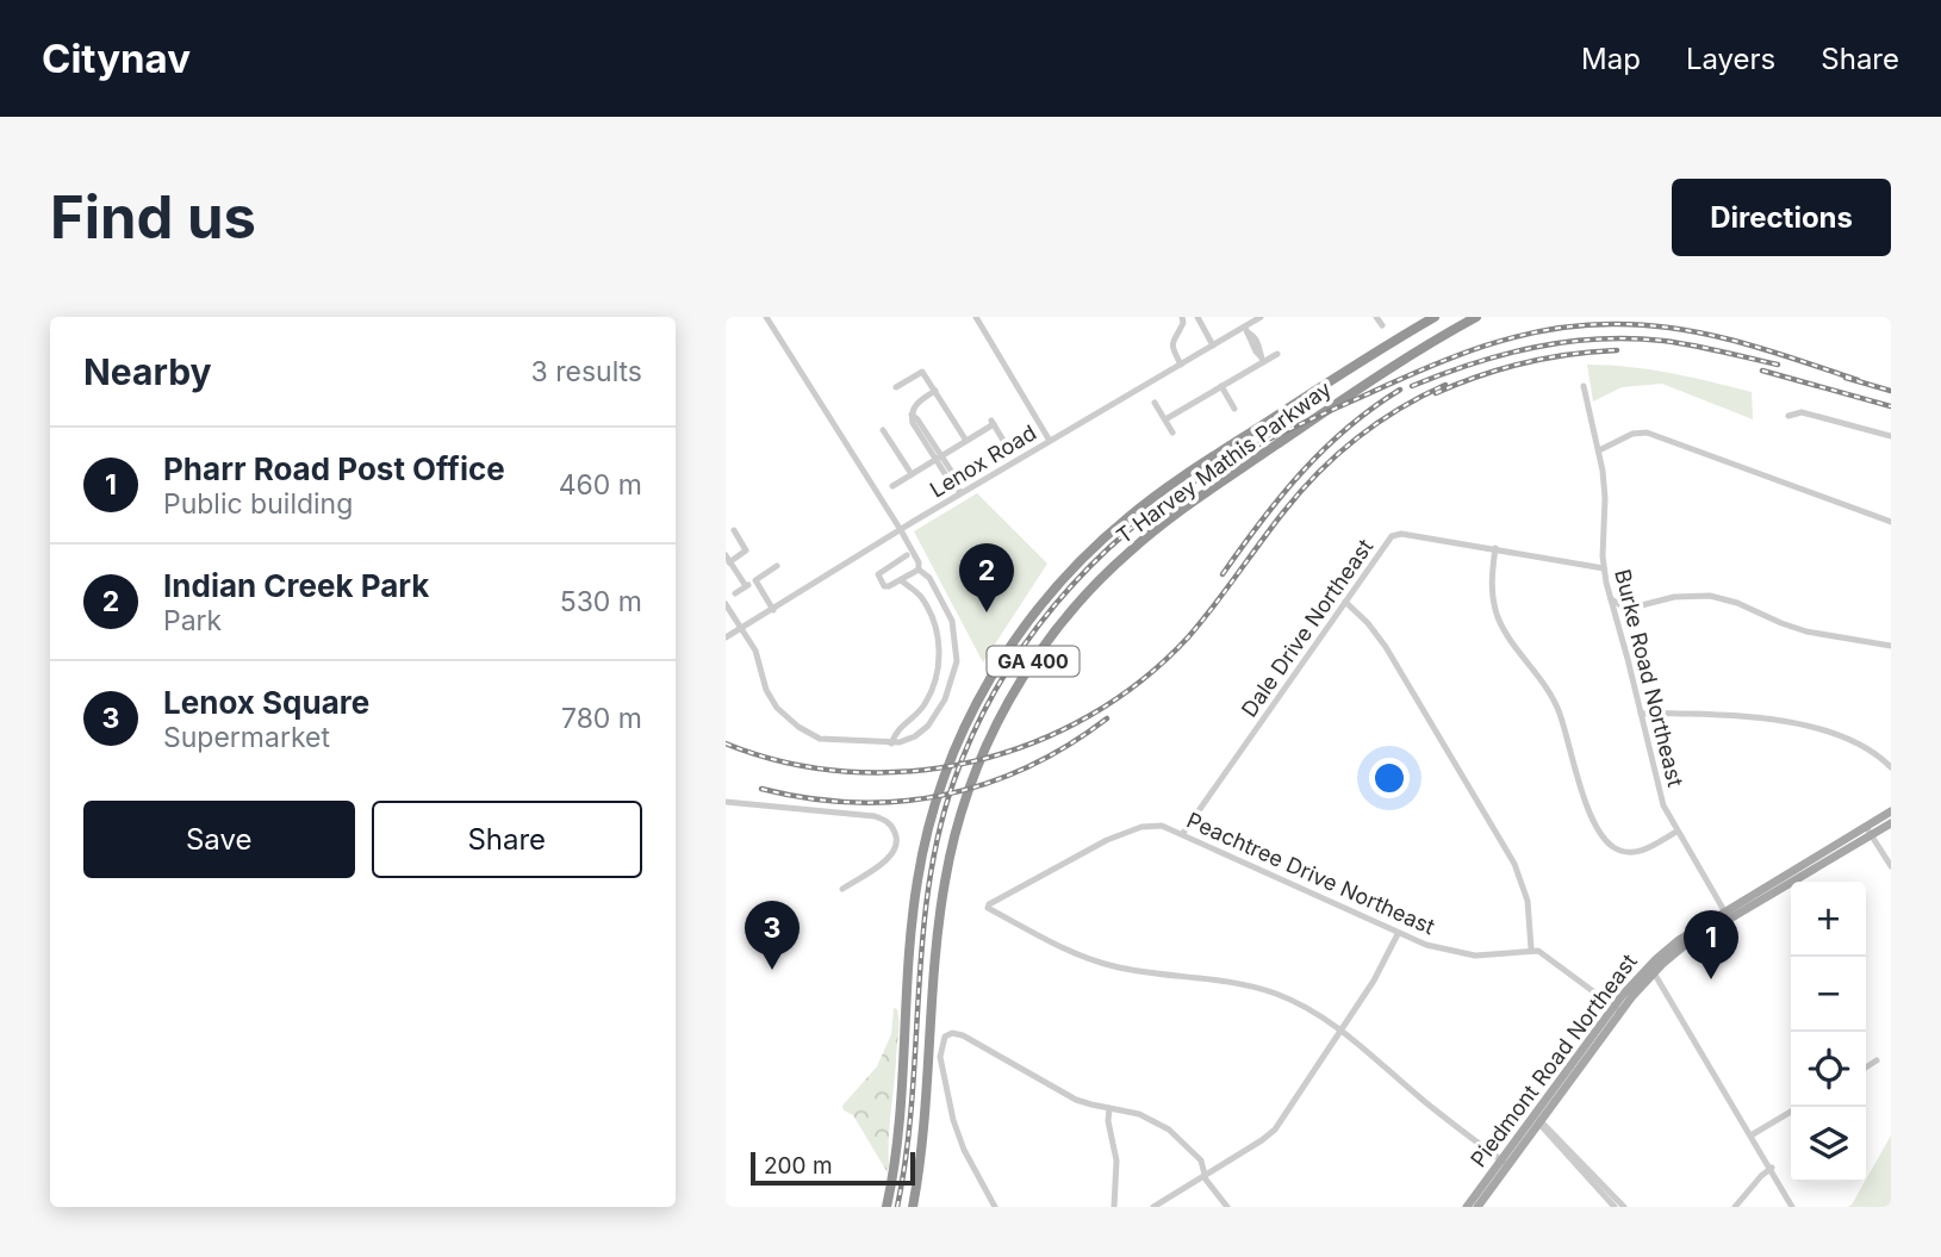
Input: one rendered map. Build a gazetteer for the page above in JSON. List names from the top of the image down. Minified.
{"streets":{"highway":["T Harvey Mathis Parkway","GA 400"],"main road":["Piedmont Road Northeast"],"street":["Lenox Road","Dale Drive Northeast","Burke Road Northeast","Peachtree Drive Northeast"]},"crossings":[["Dale Drive Northeast","Burke Road Northeast"],["Dale Drive Northeast","Peachtree Drive Northeast"],["Burke Road Northeast","Piedmont Road Northeast"]],"scale_bar":"200 m","page":{"header":"Citynav","nav":["Map","Layers","Share"],"buttons":["Directions",["Save","Share"]],"title":"Find us","heading":["Nearby","3 results"],"list":[{"mark":"1","name":"Pharr Road Post Office","note":"Public building","value":"460 m"},{"mark":"2","name":"Indian Creek Park","note":"Park","value":"530 m"},{"mark":"3","name":"Lenox Square","note":"Supermarket","value":"780 m"}],"pins":["2","3","1"],"map_buttons":["+","−"],"scale":"200 m"}}
